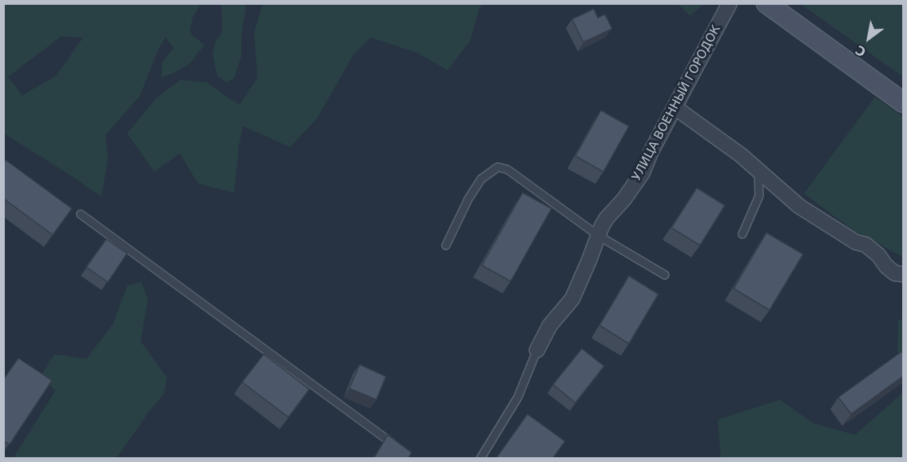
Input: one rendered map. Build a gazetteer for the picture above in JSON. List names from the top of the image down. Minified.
{"streets":{"street":["УЛИЦА ВОЕННЫЙ ГОРОДОК"]},"north":"bottom left"}
